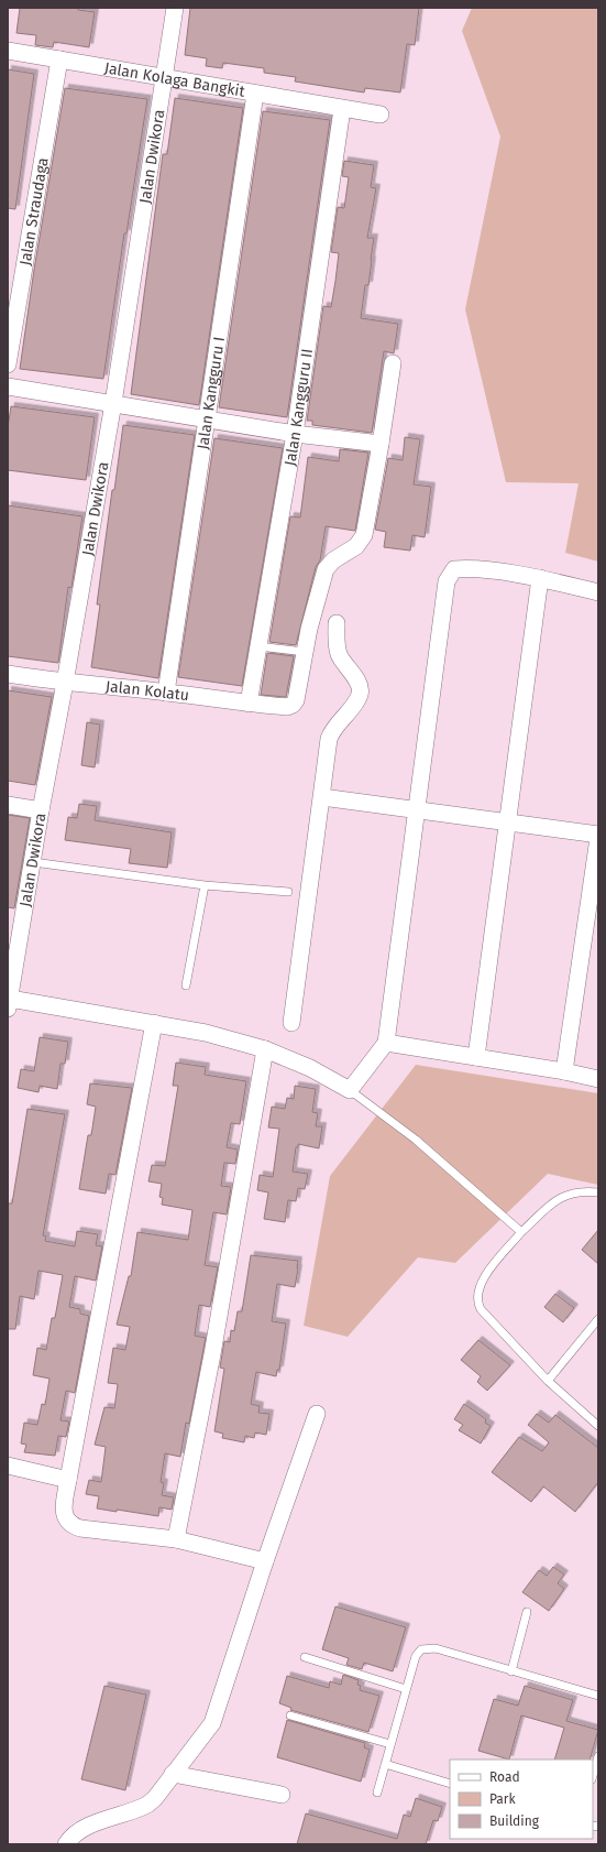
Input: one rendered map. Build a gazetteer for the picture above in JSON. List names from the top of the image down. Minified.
{"streets":{"street":["Jalan Kolaga Bangkit","Jalan Dwikora","Jalan Straudaga","Jalan Kangguru I","Jalan Kangguru II","Jalan Kolatu"]},"crossings":[["Jalan Kolaga Bangkit","Jalan Dwikora"],["Jalan Kolaga Bangkit","Jalan Straudaga"],["Jalan Kolaga Bangkit","Jalan Kangguru I"],["Jalan Kolaga Bangkit","Jalan Kangguru II"],["Jalan Dwikora","Jalan Kolatu"],["Jalan Kangguru I","Jalan Kolatu"],["Jalan Kangguru II","Jalan Kolatu"]],"legend":["Road","Park","Building"]}
